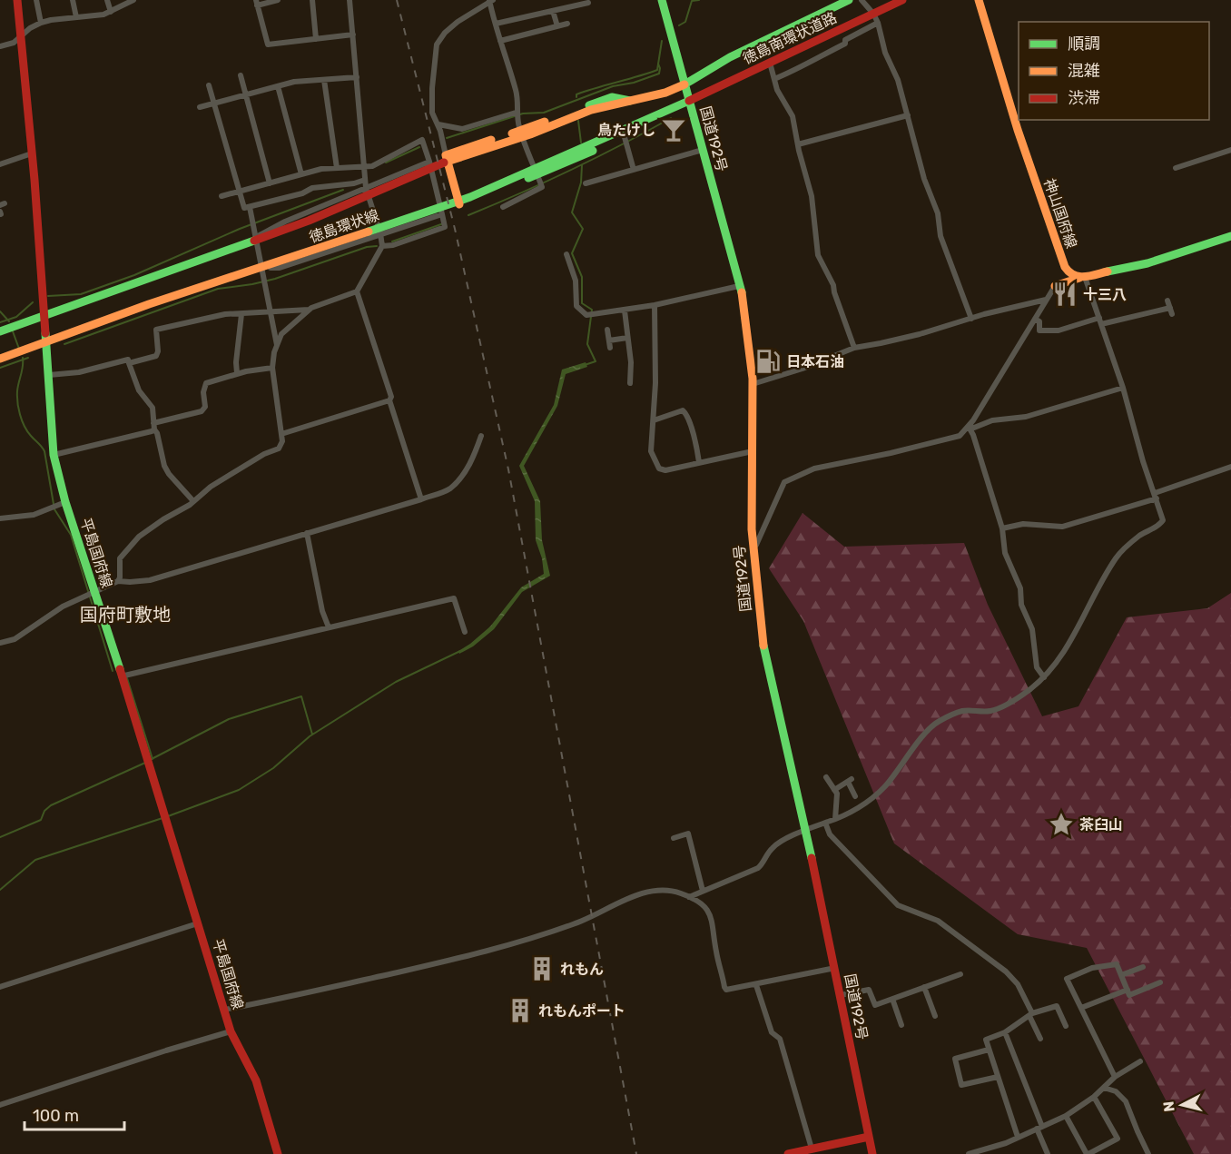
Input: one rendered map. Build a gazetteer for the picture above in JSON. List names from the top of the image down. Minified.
{"streets":{"main road":["徳島南環状道路","国道192号","神山国府線","徳島環状線","平島国府線"]},"crossings":[["徳島南環状道路","国道192号"],["徳島南環状道路","徳島環状線"],["国道192号","徳島環状線"],["徳島環状線","平島国府線"]],"districts":["国府町敷地"],"places":{"bar":["鳥たけし"],"restaurant":["十三八"],"fuel station":["日本石油"],"place":["茶臼山"],"building":["れもん","れもんポート"]},"legend":["順調","混雑","渋滞"],"scale_bar":"100 m","north":"left"}
